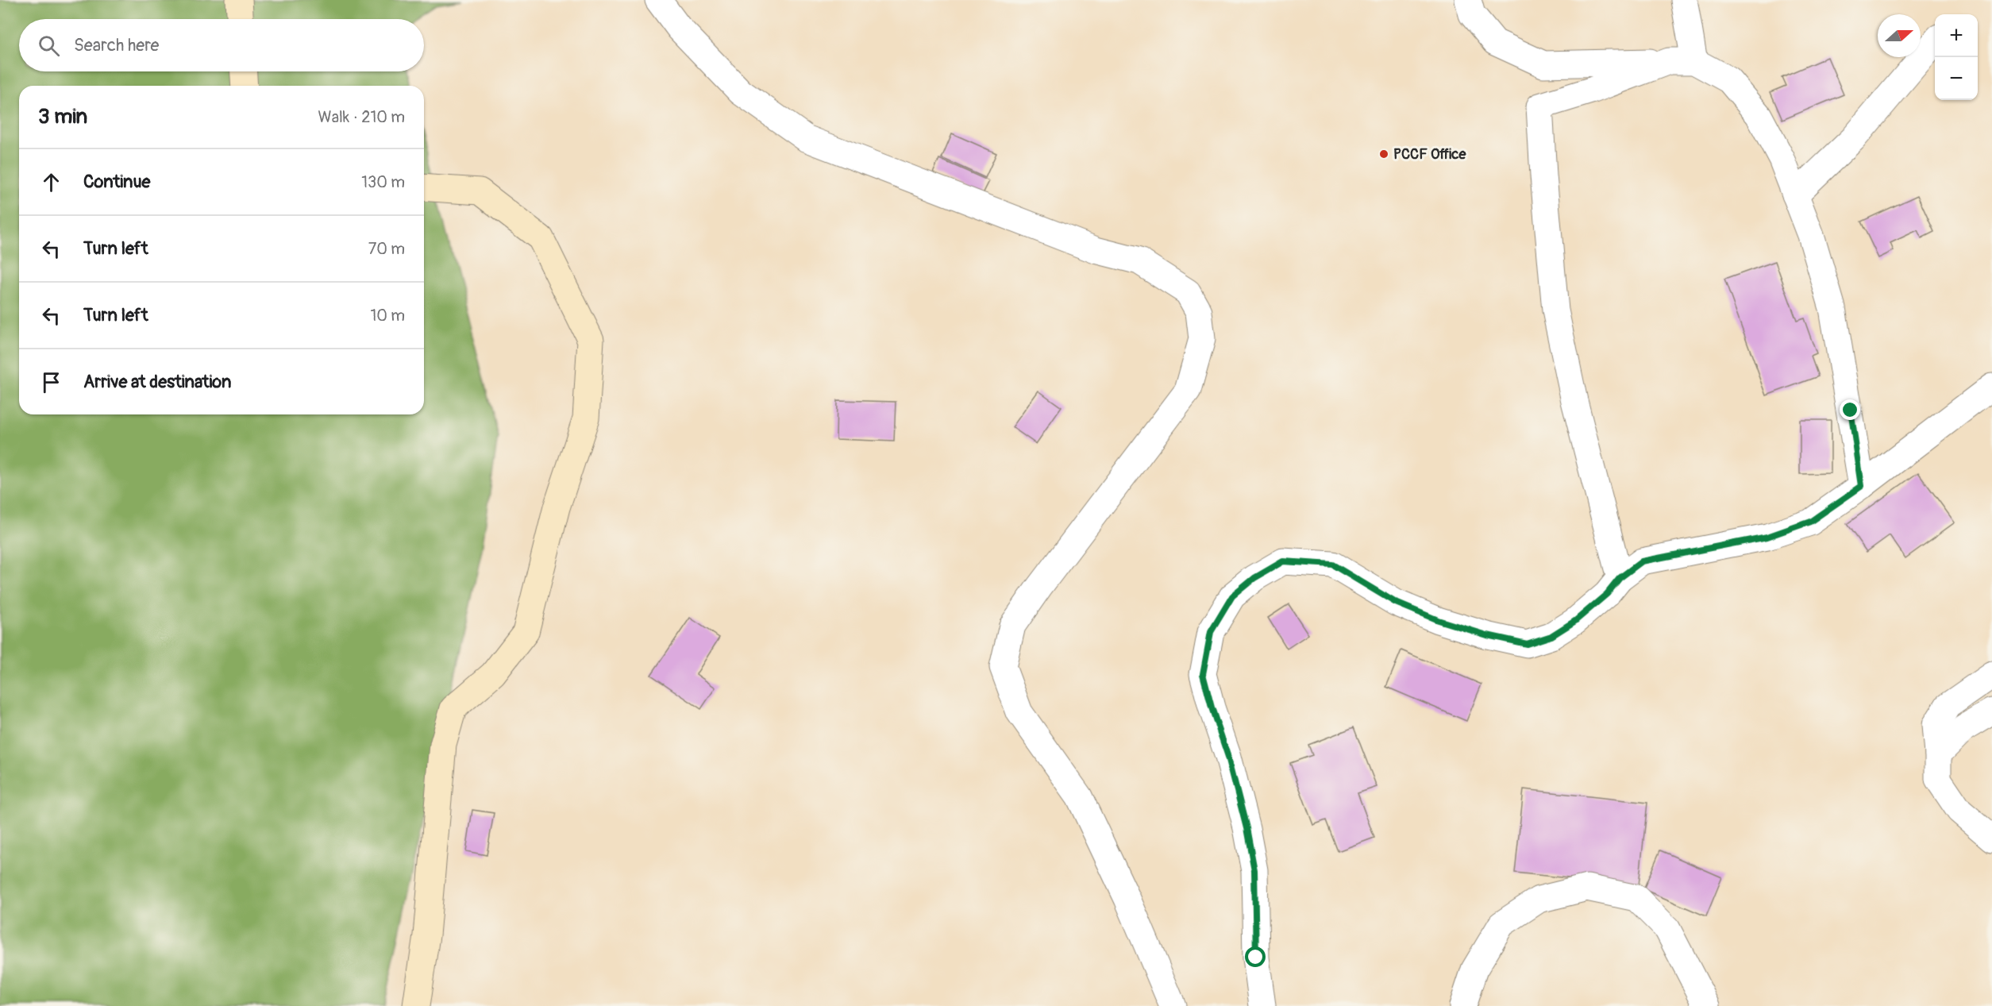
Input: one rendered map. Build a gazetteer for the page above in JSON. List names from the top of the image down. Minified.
{"places":["PCCF Office"],"north":"right","page":{"map_buttons":["+","−"],"search":"Search here","heading":["3 min","Walk · 210 m"],"list":[["Continue","130 m"],["Turn left","70 m"],["Turn left","10 m"],"Arrive at destination"]}}
